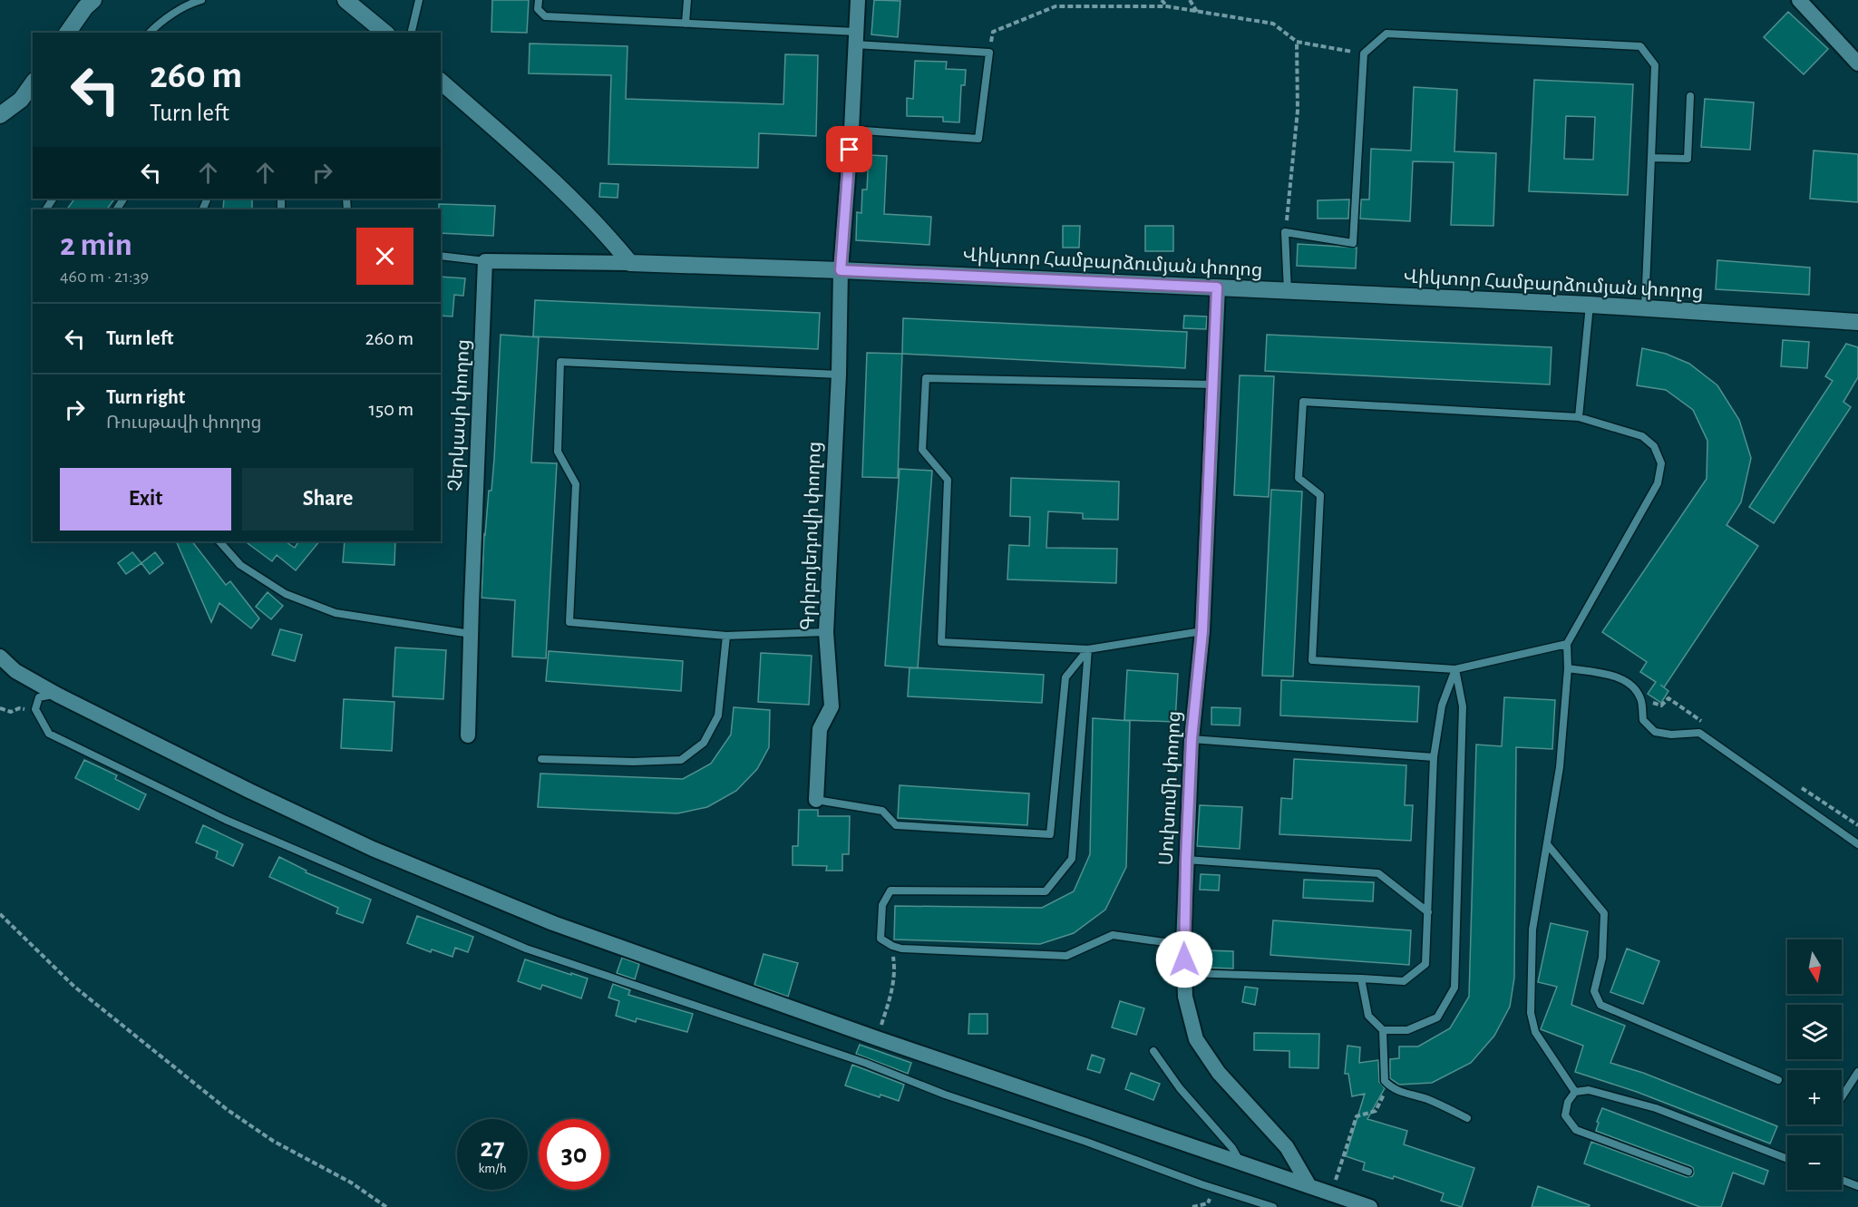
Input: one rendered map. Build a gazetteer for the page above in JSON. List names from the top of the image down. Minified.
{"streets":{"street":["Վիկտոր Համբարձումյան փողոց","Չերկասի փողոց","Գրիբոյեդովի փողոց","Սուխումի փողոց"]},"crossings":[["Վիկտոր Համբարձումյան փողոց","Գրիբոյեդովի փողոց"],["Վիկտոր Համբարձումյան փողոց","Սուխումի փողոց"]],"north":"bottom","page":{"turn":["260 m","Turn left"],"heading":["2 min","460 m · 21:39"],"list":[{"name":"Turn left","value":"260 m"},{"name":"Turn right","note":"Ռուսթավի փողոց","value":"150 m"}],"buttons":["Exit","Share"],"map_buttons":["+","−"],"speed":"27 km/h","limit":"30"}}
